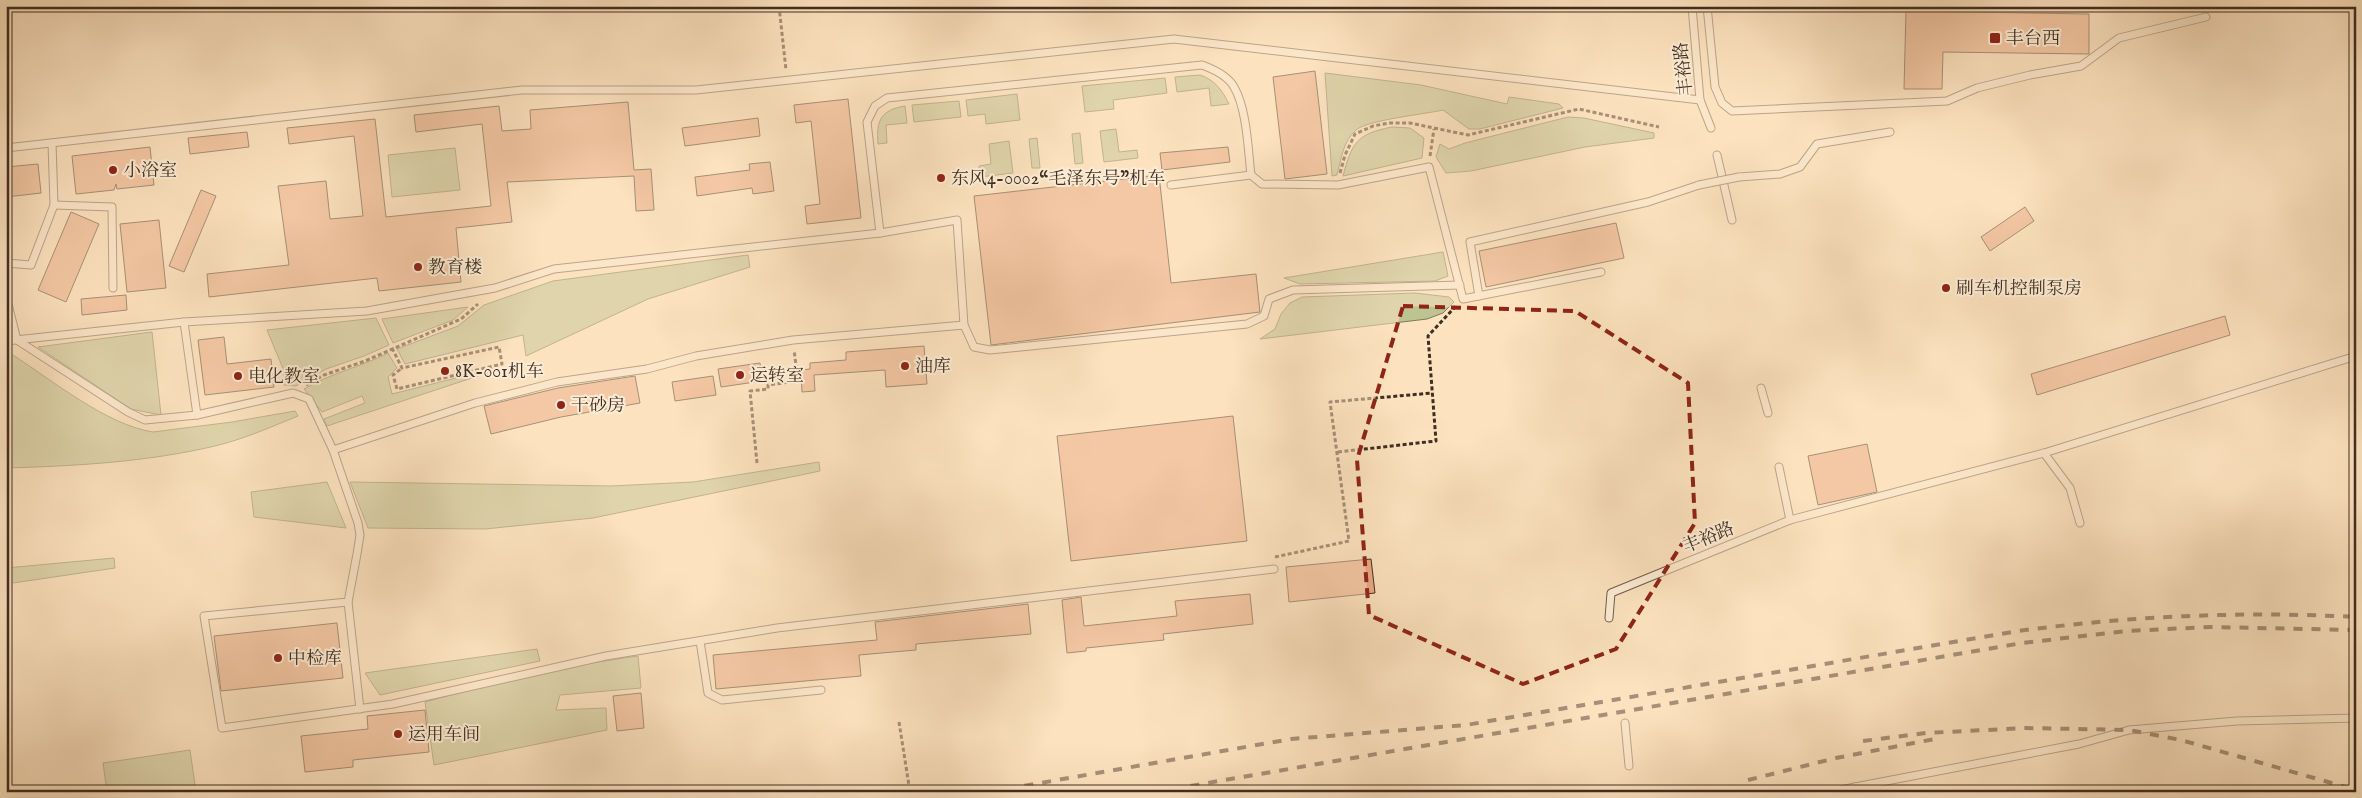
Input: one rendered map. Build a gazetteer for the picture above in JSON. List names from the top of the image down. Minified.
{"streets":{"lane":["丰裕路"]},"places":{"transit":["丰台西"],"other":["小浴室","东风4-0002“毛泽东号”机车","教育楼","刷车机控制泵房","油库","8K-001机车","运转室","电化教室","干砂房","中检库","运用车间"]}}
